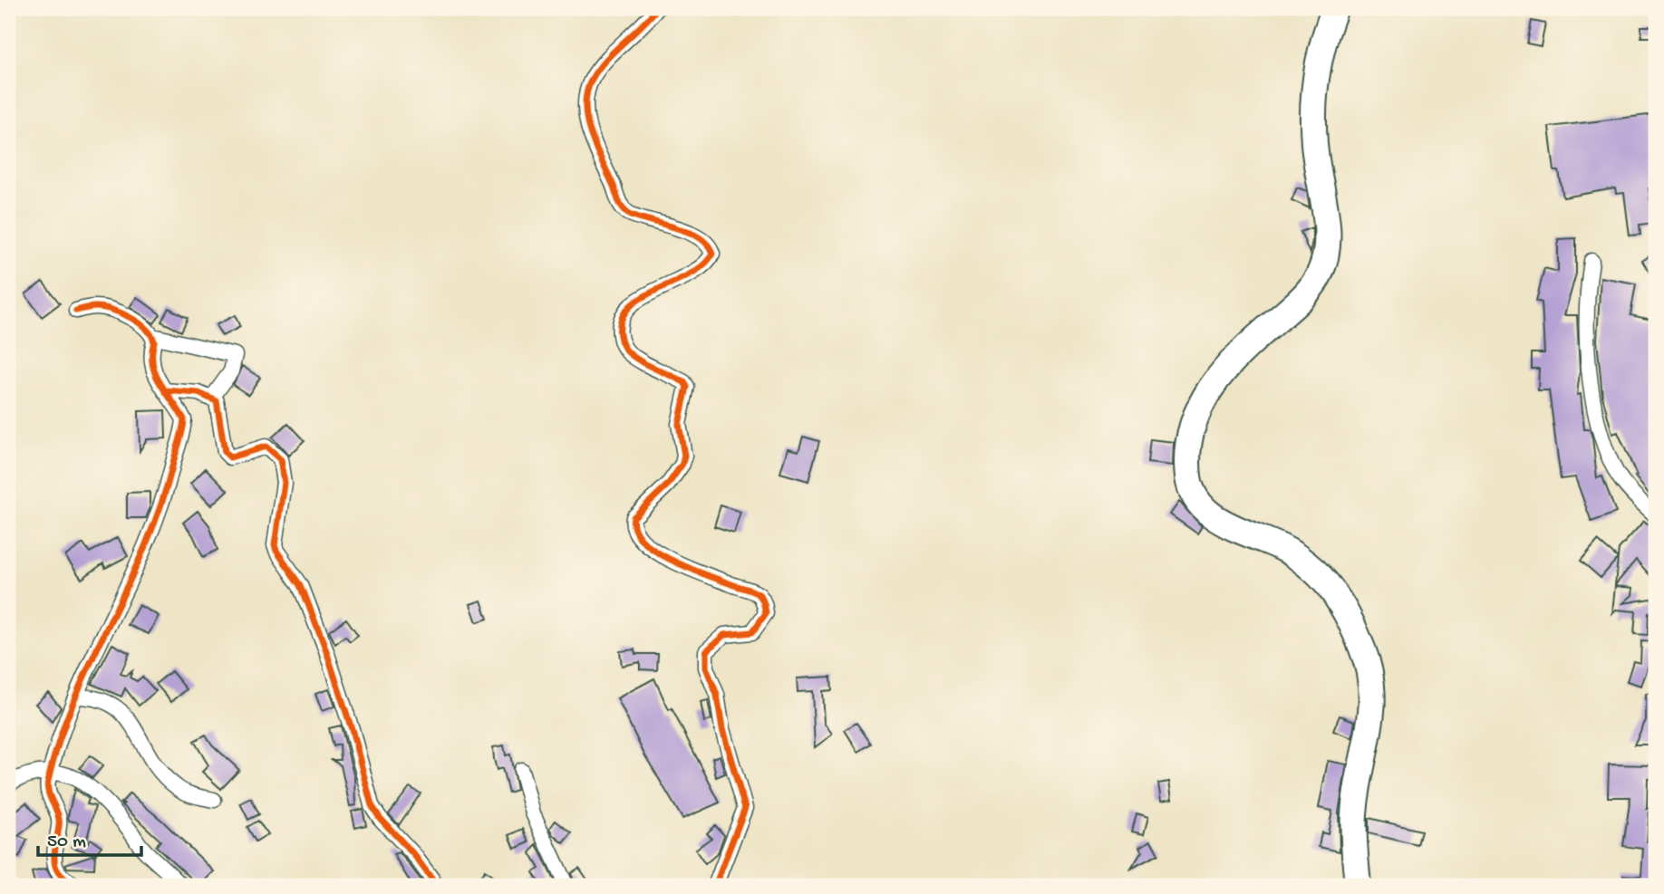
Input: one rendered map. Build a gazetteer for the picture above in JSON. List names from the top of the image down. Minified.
{"scale_bar":"50 m"}
